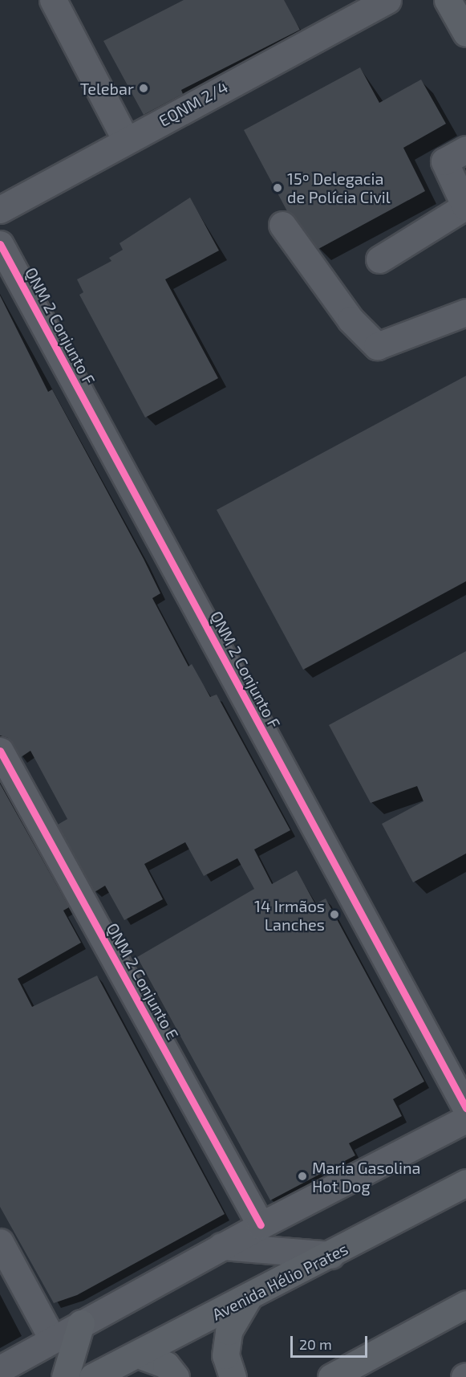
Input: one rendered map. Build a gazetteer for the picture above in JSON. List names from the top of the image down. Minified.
{"streets":{"main road":["Avenida Hélio Prates"],"street":["EQNM 2/4","QNM 2 Conjunto F","QNM 2 Conjunto E"]},"places":["Telebar","15º Delegacia de Polícia Civil","14 Irmãos Lanches","Maria Gasolina Hot Dog"],"scale_bar":"20 m"}
